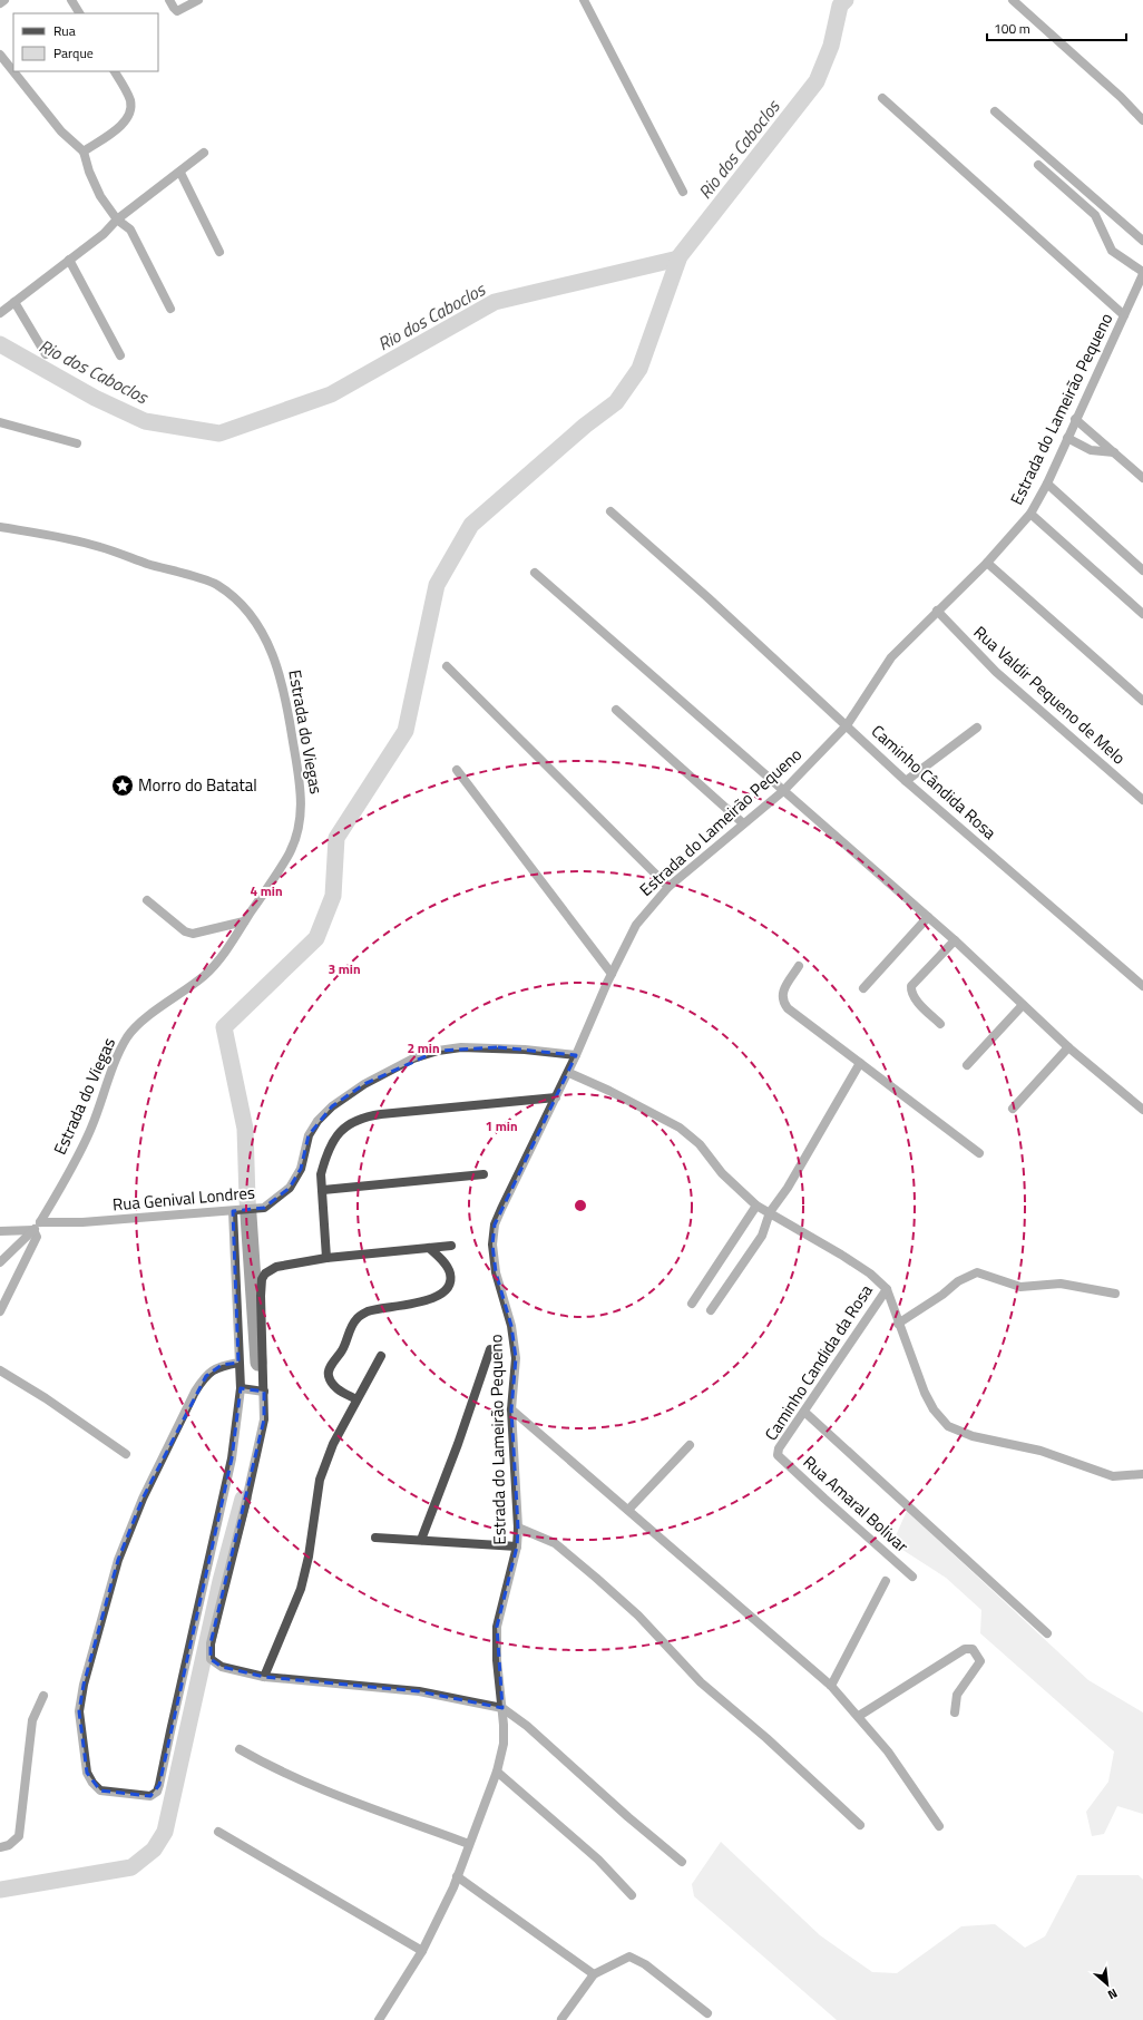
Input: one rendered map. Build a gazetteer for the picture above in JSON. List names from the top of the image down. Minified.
{"streets":{"street":["Estrada do Lameirão Pequeno","Rua Valdir Pequeno de Melo","Estrada do Viegas","Caminho Cândida Rosa","Rua Genival Londres","Caminho Candida da Rosa","Rua Amaral Bolivar"]},"crossings":[["Estrada do Lameirão Pequeno","Rua Valdir Pequeno de Melo"],["Estrada do Lameirão Pequeno","Caminho Cândida Rosa"],["Estrada do Lameirão Pequeno","Rua Genival Londres"],["Estrada do Lameirão Pequeno","Caminho Candida da Rosa"],["Estrada do Viegas","Rua Genival Londres"],["Caminho Candida da Rosa","Rua Amaral Bolivar"]],"water":["Rio dos Caboclos"],"places":{"place":["Morro do Batatal"]},"legend":["Rua","Parque"],"scale_bar":"100 m","north":"bottom right","rings":["4 min","3 min","2 min","1 min"]}
